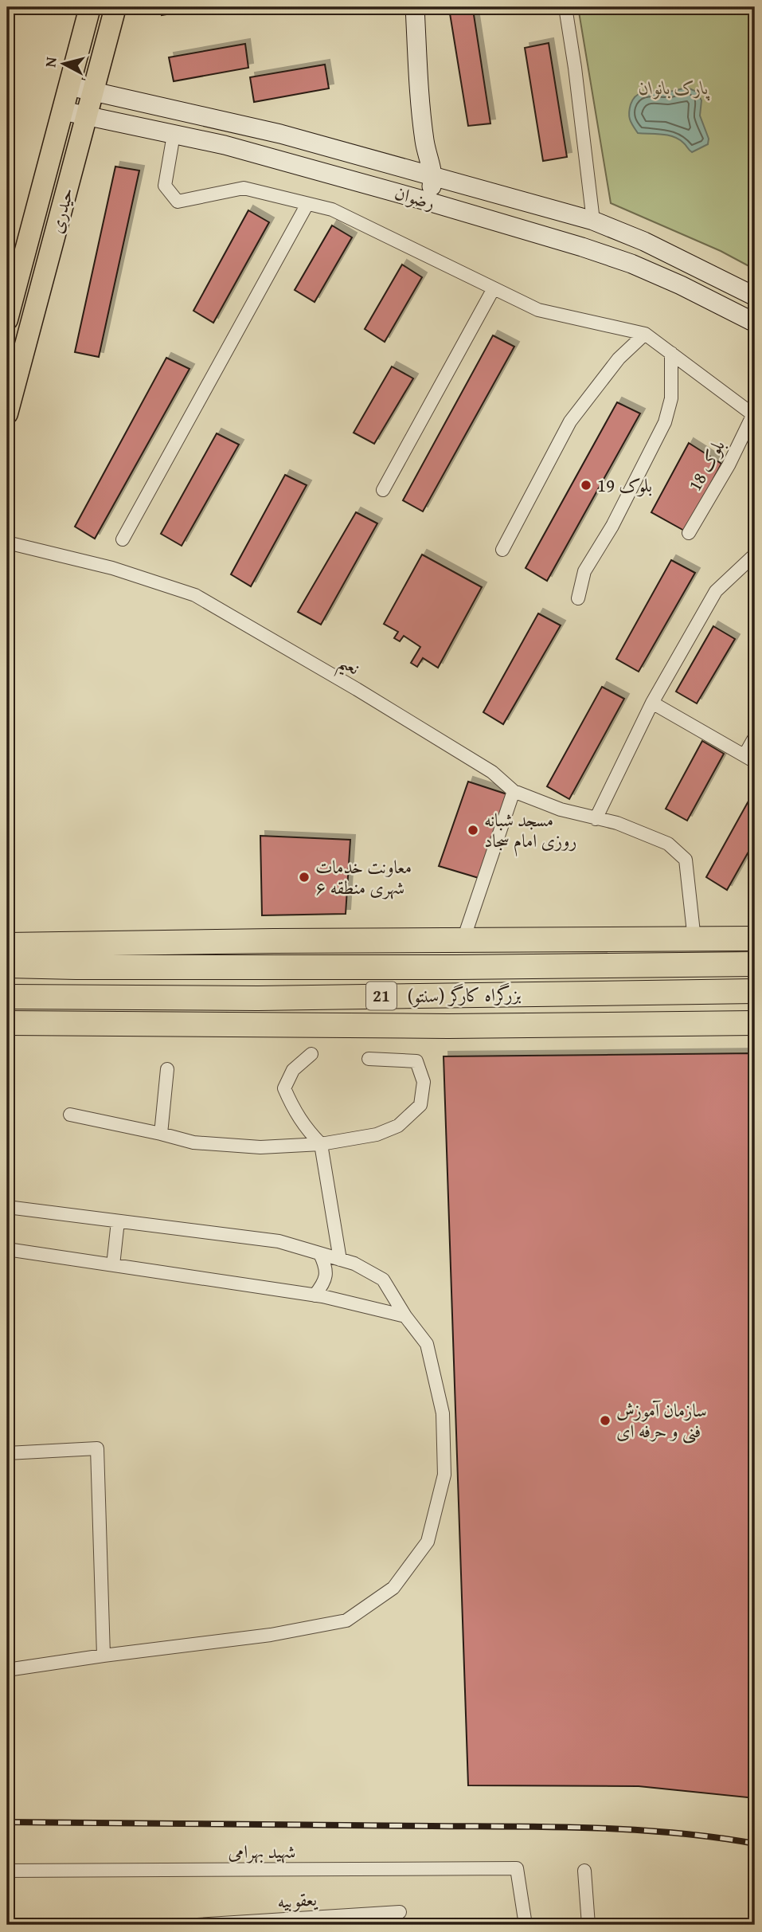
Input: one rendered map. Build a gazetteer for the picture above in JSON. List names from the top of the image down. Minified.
{"streets":{"highway":["بزرگراه کارگر (سنتو)","21"],"main road":["رضوان","حیدری"],"street":["بلوک 18","نعیم","شهید بهرامی","یعقوبیه"]},"crossings":[["رضوان","حیدری"]],"parks":["پارک بانوان"],"places":["بلوک 19","مسجد شبانه روزی امام سجاد","معاونت خدمات شهری منطقه ۶","سازمان آموزش فنی و حرفه ای"],"north":"left"}
